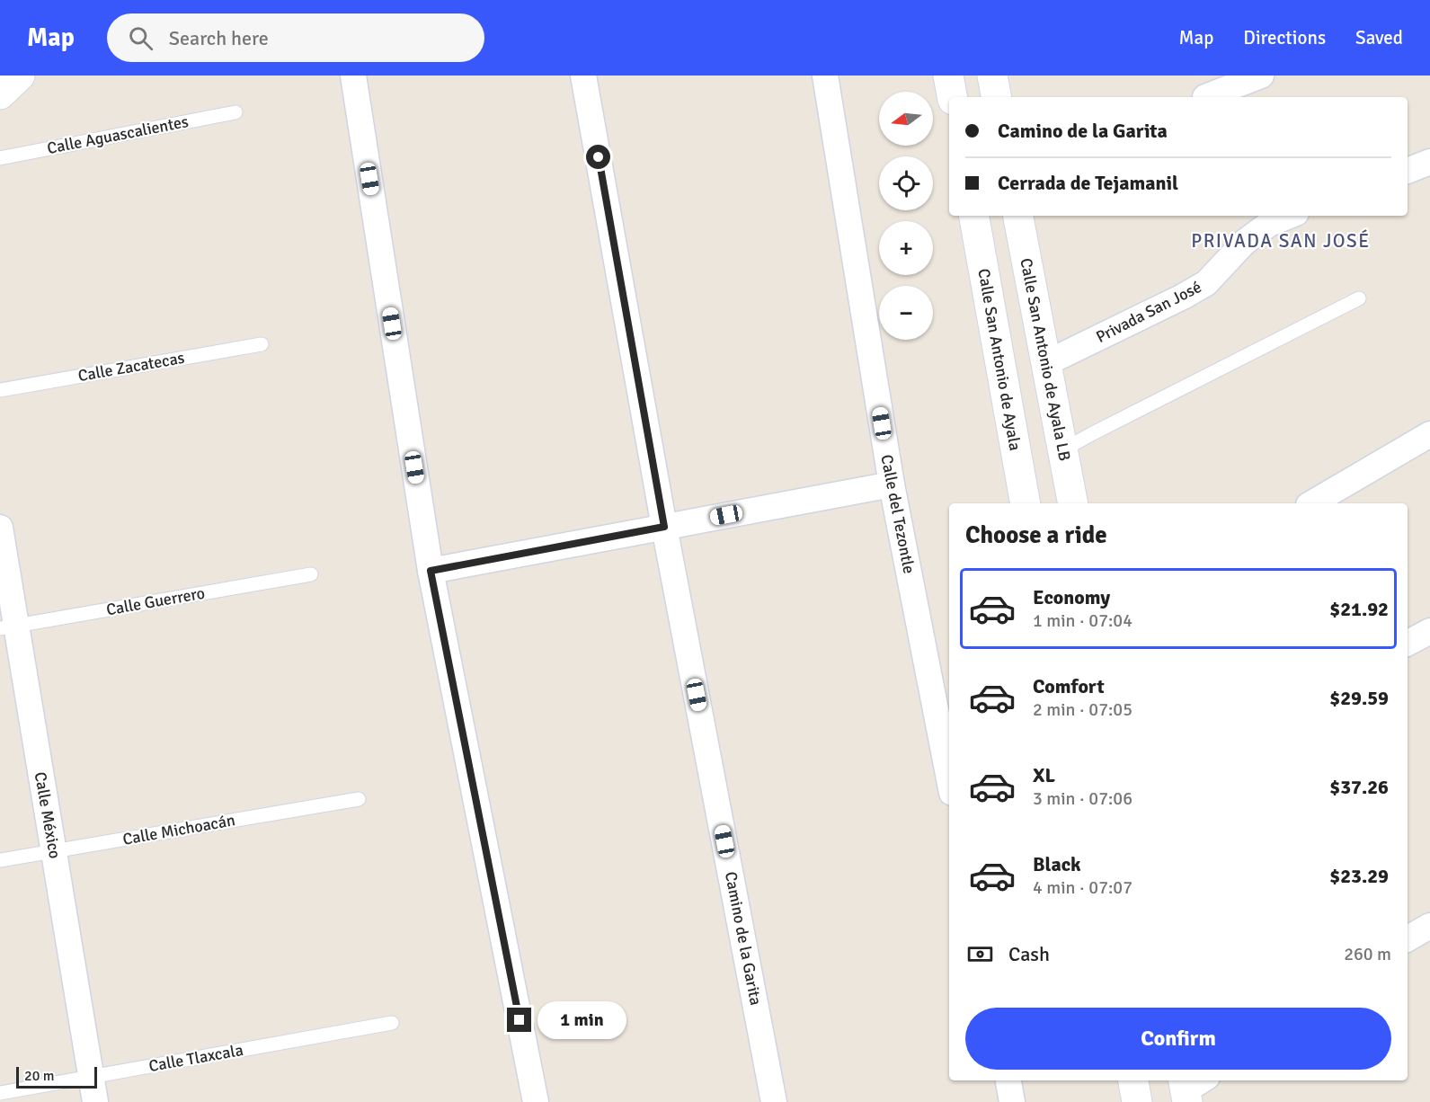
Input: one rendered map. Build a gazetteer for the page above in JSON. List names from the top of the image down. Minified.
{"streets":{"street":["Privada San José","Calle San Antonio de Ayala","Calle San Antonio de Ayala LB","Calle del Tezontle","Calle México","Camino de la Garita"],"lane":["Calle Aguascalientes","Calle Zacatecas","Calle Guerrero","Calle Michoacán","Calle Tlaxcala"]},"crossings":[["Privada San José","Calle San Antonio de Ayala LB"],["Calle Guerrero","Calle México"],["Calle México","Calle Michoacán"],["Calle México","Calle Tlaxcala"]],"districts":["PRIVADA SAN JOSÉ"],"scale_bar":"20 m","north":"left","page":{"header":"Map","search":"Search here","nav":["Map","Directions","Saved"],"map_buttons":["+","−"],"banner":["Camino de la Garita","Cerrada de Tejamanil"],"heading":"Choose a ride","list":[{"name":"Economy","note":"1 min · 07:04","value":"$21.92"},{"name":"Comfort","note":"2 min · 07:05","value":"$29.59"},{"name":"XL","note":"3 min · 07:06","value":"$37.26"},{"name":"Black","note":"4 min · 07:07","value":"$23.29"}],"pay":["Cash","260 m"],"buttons":"Confirm","bubble":"1 min","scale":"20 m"}}
